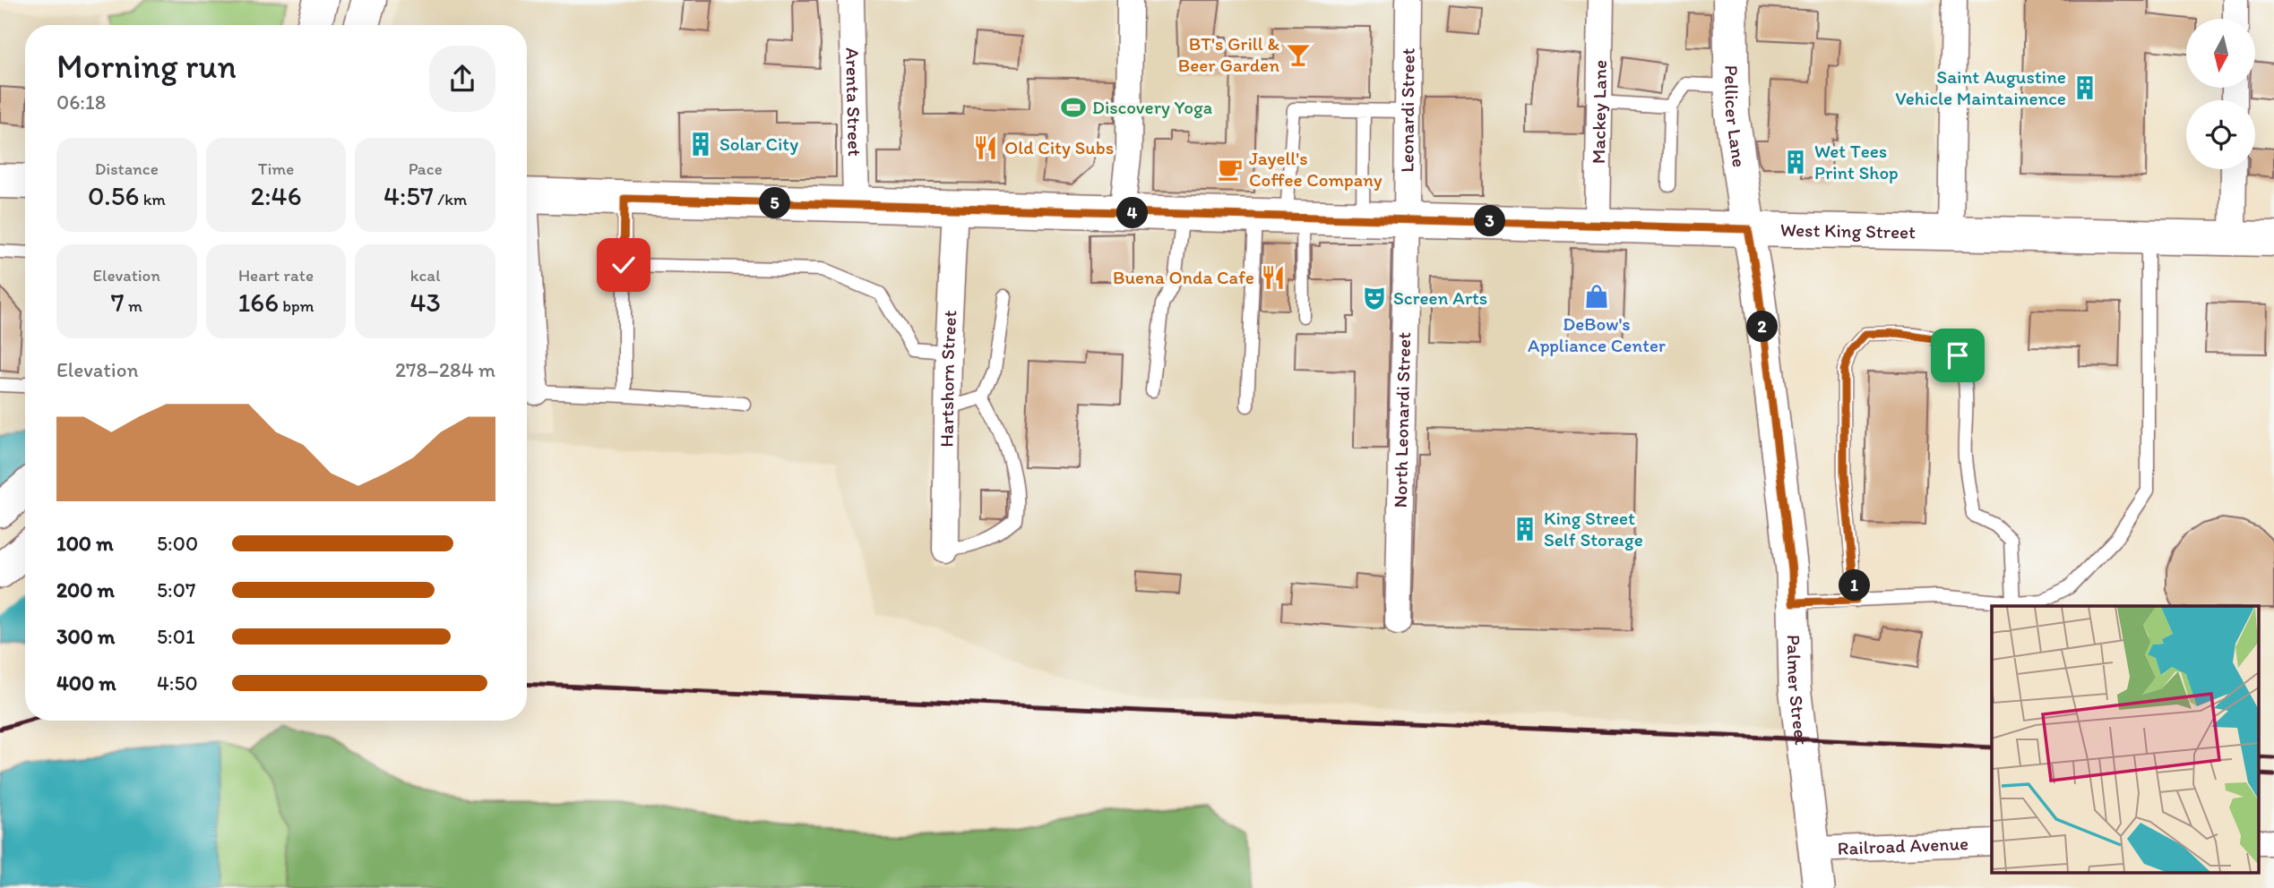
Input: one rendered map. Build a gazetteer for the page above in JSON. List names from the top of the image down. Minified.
{"streets":{"main road":["Pellicer Lane","West King Street"],"street":["Arenta Street","Leonardi Street","Mackey Lane","Hartshorn Street","North Leonardi Street","Palmer Street","Railroad Avenue"]},"crossings":[["Arenta Street","West King Street"],["Leonardi Street","West King Street"],["Leonardi Street","North Leonardi Street"],["Mackey Lane","West King Street"],["Pellicer Lane","West King Street"],["Pellicer Lane","Palmer Street"],["West King Street","Hartshorn Street"],["West King Street","North Leonardi Street"],["West King Street","Palmer Street"],["Palmer Street","Railroad Avenue"]],"places":{"bar":["BT's Grill & Beer Garden"],"building":["Saint Augustine Vehicle Maintainence","Solar City","Wet Tees Print Shop","King Street Self Storage"],"sports":["Discovery Yoga"],"restaurant":["Old City Subs","Buena Onda Cafe"],"cafe":["Jayell's Coffee Company"],"shop":["DeBow's Appliance Center"],"theatre":["Screen Arts"]},"north":"bottom","page":{"heading":["Morning run","06:18"],"stats":[["Distance","0.56 km"],["Time","2:46"],["Pace","4:57 /km"],["Elevation","7 m"],["Heart rate","166 bpm"],["kcal","43"]],"pins":["5","4","3","2","1"],"chart":["Elevation","278–284 m"],"list":[{"name":"100 m","note":"5:00"},{"name":"200 m","note":"5:07"},{"name":"300 m","note":"5:01"},{"name":"400 m","note":"4:50"}]}}
